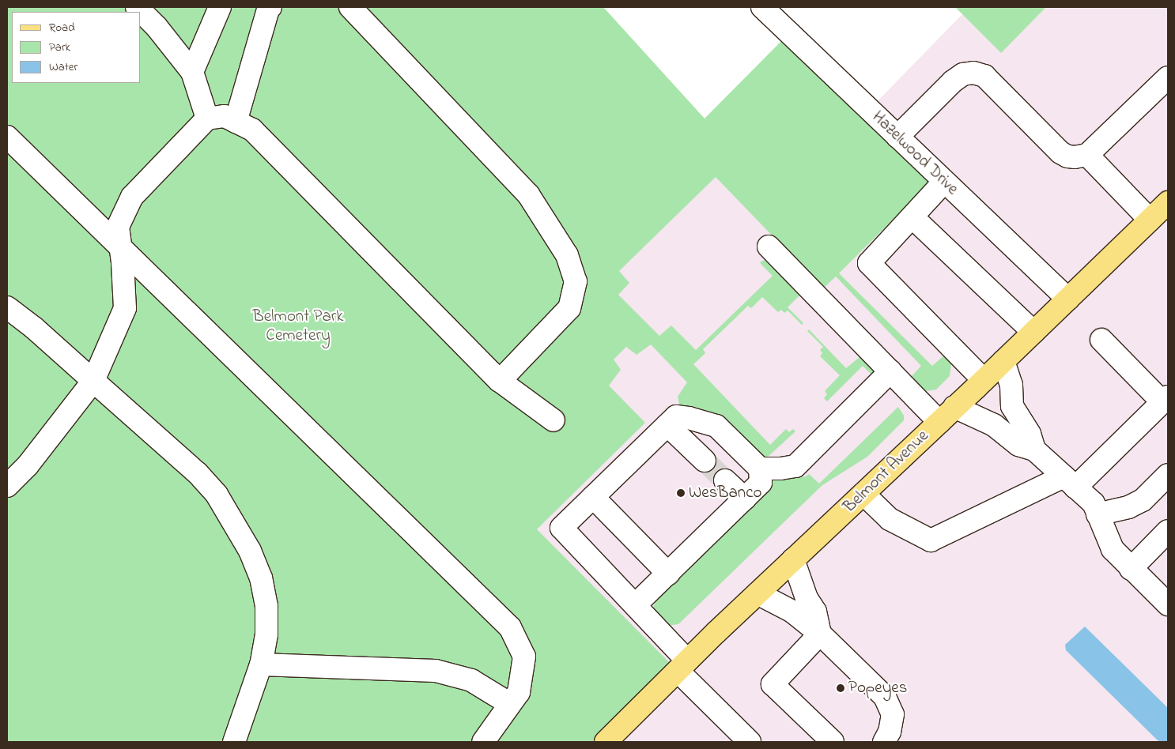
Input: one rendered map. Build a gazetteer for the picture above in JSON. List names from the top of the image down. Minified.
{"streets":{"main road":["Belmont Avenue"],"street":["Hazelwood Drive"]},"crossings":[["Hazelwood Drive","Belmont Avenue"]],"parks":["Belmont Park Cemetery"],"places":["WesBanco","Popeyes"],"legend":["Road","Park","Water"]}
